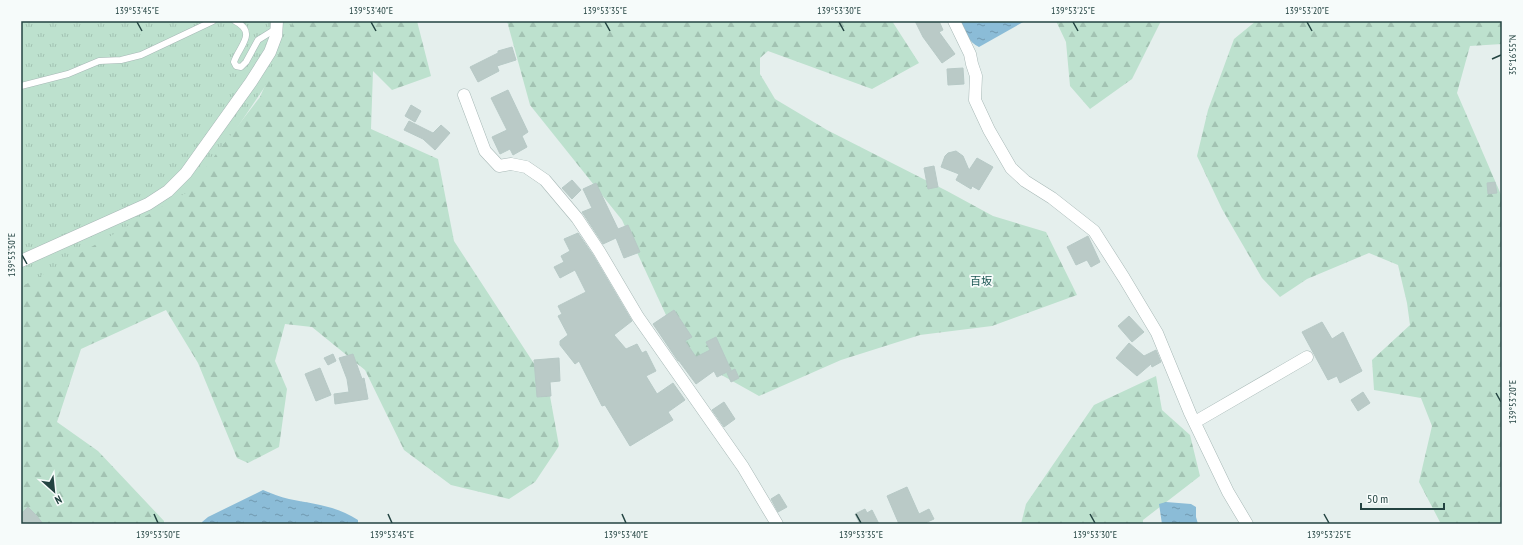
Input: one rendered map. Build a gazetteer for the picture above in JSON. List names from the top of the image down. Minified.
{"districts":["百坂"],"scale_bar":"50 m","north":"bottom right","coordinates":["139°53'45\"E","139°53'40\"E","139°53'35\"E","139°53'30\"E","139°53'25\"E","139°53'20\"E","35°16'55\"N","139°53'50\"E"]}
